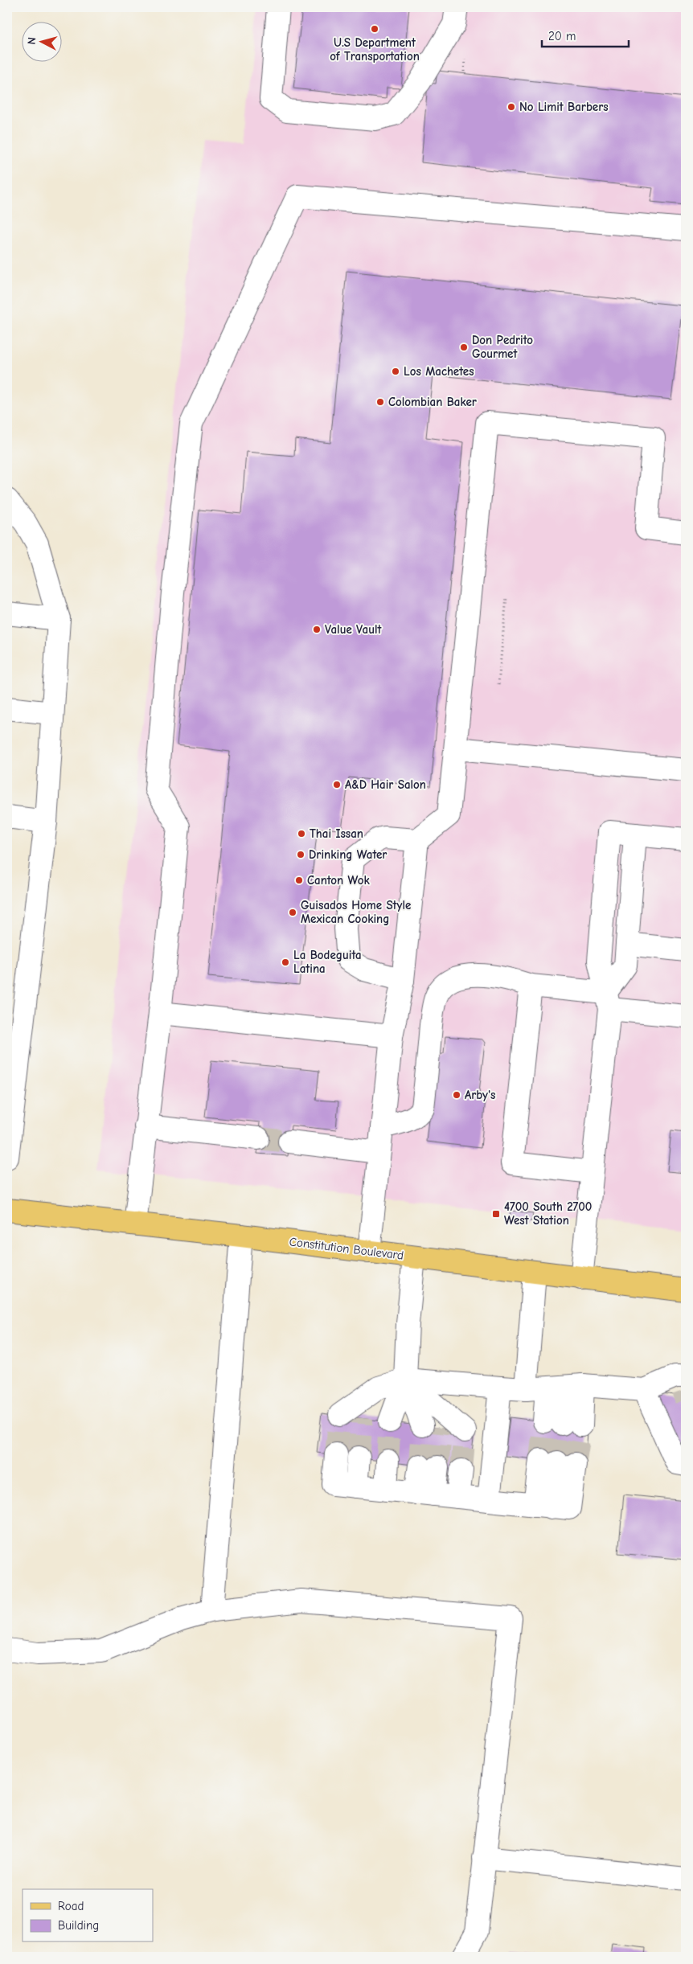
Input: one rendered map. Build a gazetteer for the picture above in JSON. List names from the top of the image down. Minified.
{"streets":{"main road":["Constitution Boulevard"]},"places":{"other":["U.S Department of Transportation","No Limit Barbers","Don Pedrito Gourmet","Los Machetes","Colombian Baker","Value Vault","A&D Hair Salon","Thai Issan","Drinking Water","Canton Wok","Guisados Home Style Mexican Cooking","La Bodeguita Latina","Arby's"],"transit":["4700 South 2700 West Station"]},"legend":["Road","Building"],"scale_bar":"20 m","north":"left"}
